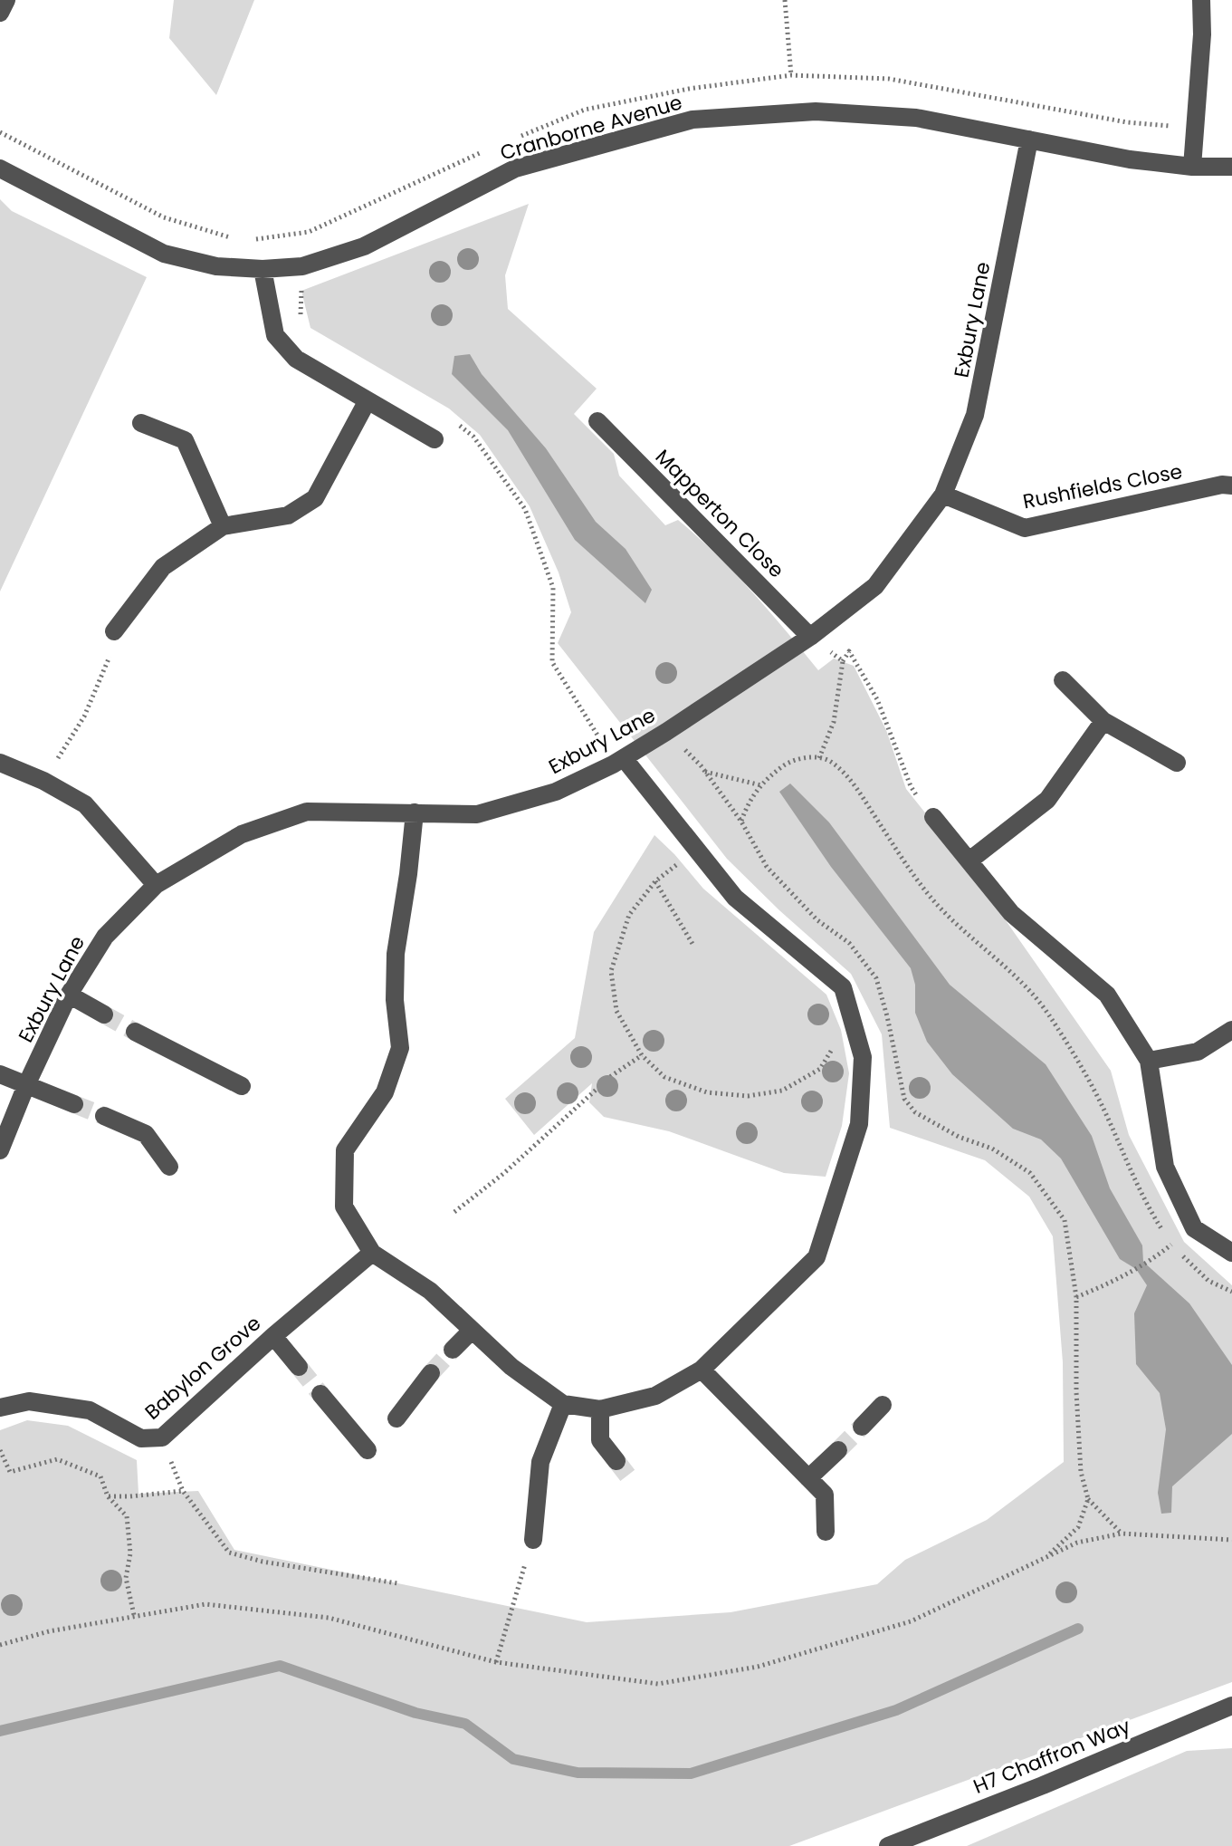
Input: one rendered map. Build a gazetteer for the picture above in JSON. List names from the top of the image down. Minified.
{"streets":{"street":["Cranborne Avenue","Exbury Lane","Rushfields Close","Mapperton Close","Babylon Grove","H7 Chaffron Way"]},"crossings":[["Cranborne Avenue","Exbury Lane"],["Exbury Lane","Rushfields Close"],["Exbury Lane","Mapperton Close"]]}
